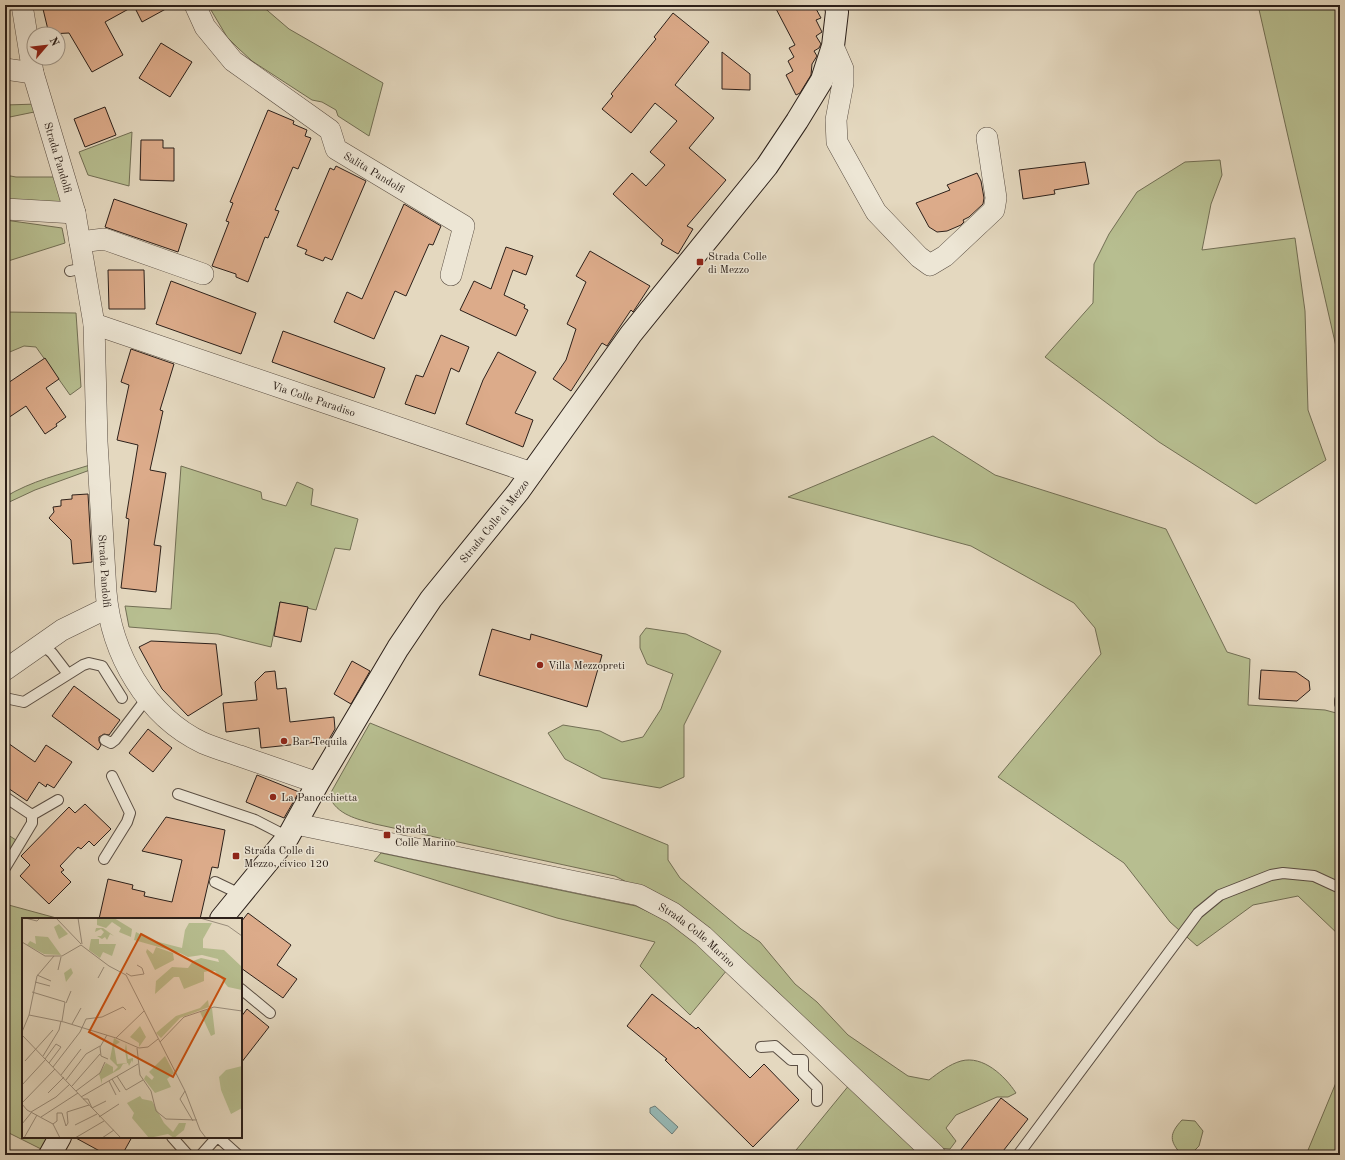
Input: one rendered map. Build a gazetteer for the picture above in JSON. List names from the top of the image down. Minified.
{"streets":{"street":["Strada Pandolfi","Salita Pandolfi","Via Colle Paradiso","Strada Colle di Mezzo","Strada Colle Marino"]},"crossings":[["Strada Pandolfi","Via Colle Paradiso"],["Strada Pandolfi","Strada Colle di Mezzo"],["Via Colle Paradiso","Strada Colle di Mezzo"],["Strada Colle di Mezzo","Strada Colle Marino"]],"places":{"transit":["Strada Colle di Mezzo","Strada Colle Marino","Strada Colle di Mezzo, civico 120"],"other":["Villa Mezzopreti","Bar Tequila","La Panocchietta"]},"north":"top right"}
